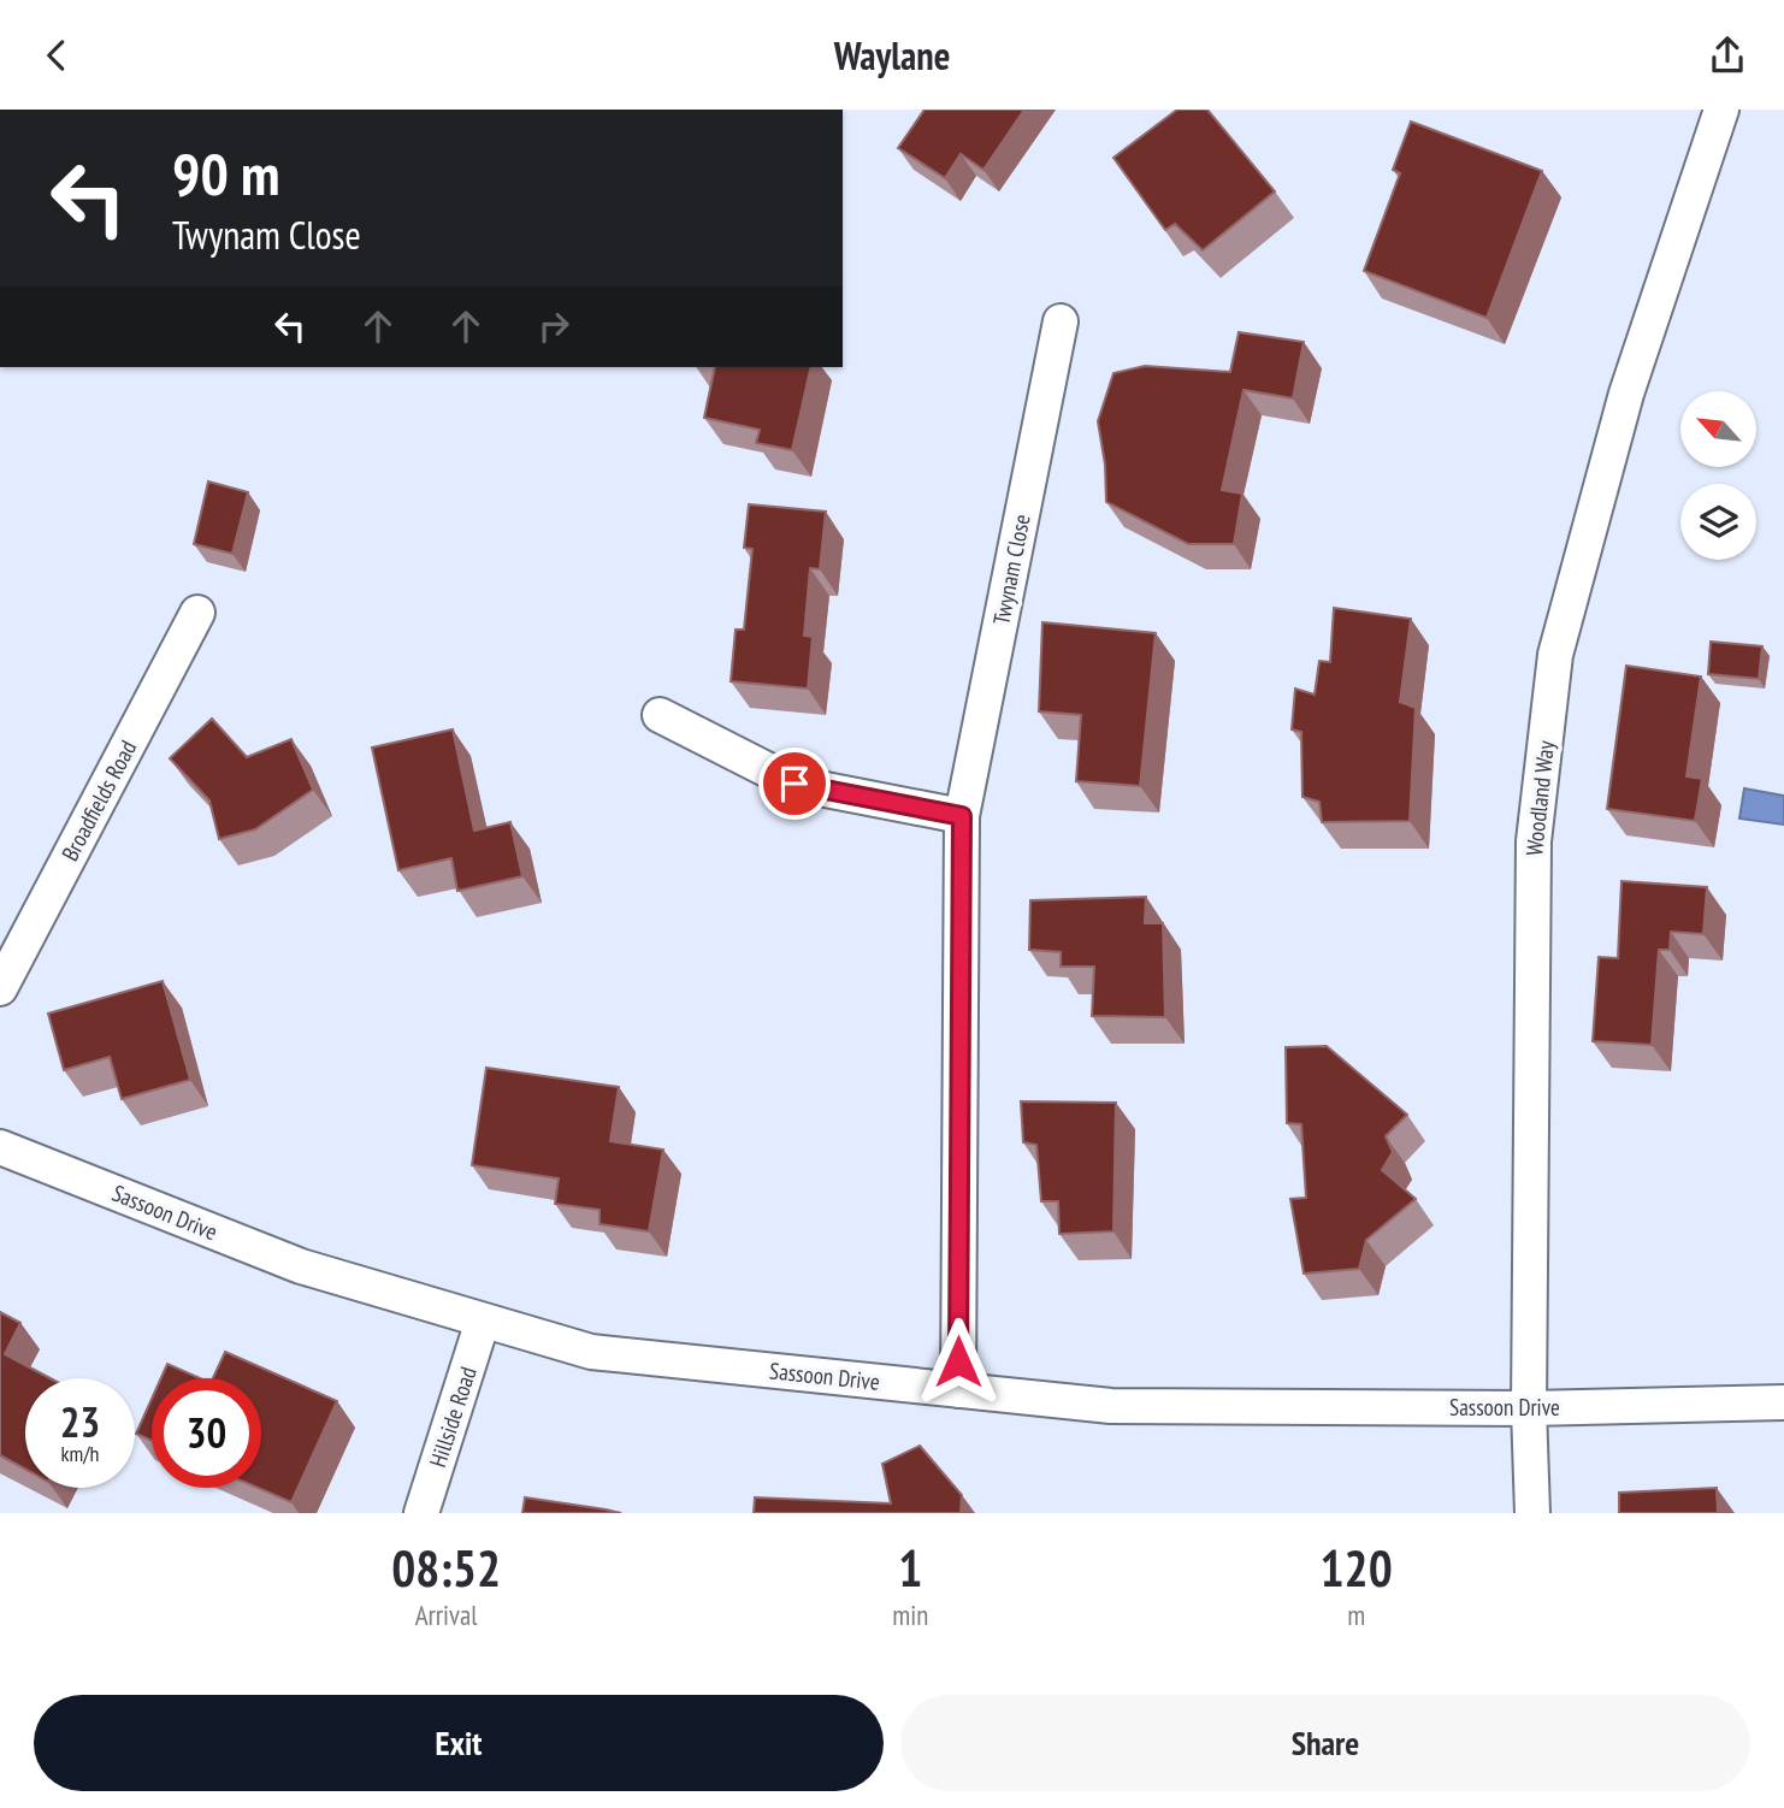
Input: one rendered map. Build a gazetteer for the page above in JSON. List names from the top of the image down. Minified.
{"streets":{"street":["Twynam Close","Woodland Way","Broadfields Road","Sassoon Drive","Hillside Road"]},"crossings":[["Twynam Close","Sassoon Drive"],["Woodland Way","Sassoon Drive"],["Sassoon Drive","Hillside Road"]],"north":"top left","page":{"header":"Waylane","turn":["90 m","Twynam Close"],"speed":"23 km/h","limit":"30","eta":["08:52","Arrival","1","min","120","m"],"buttons":["Exit","Share"]}}
